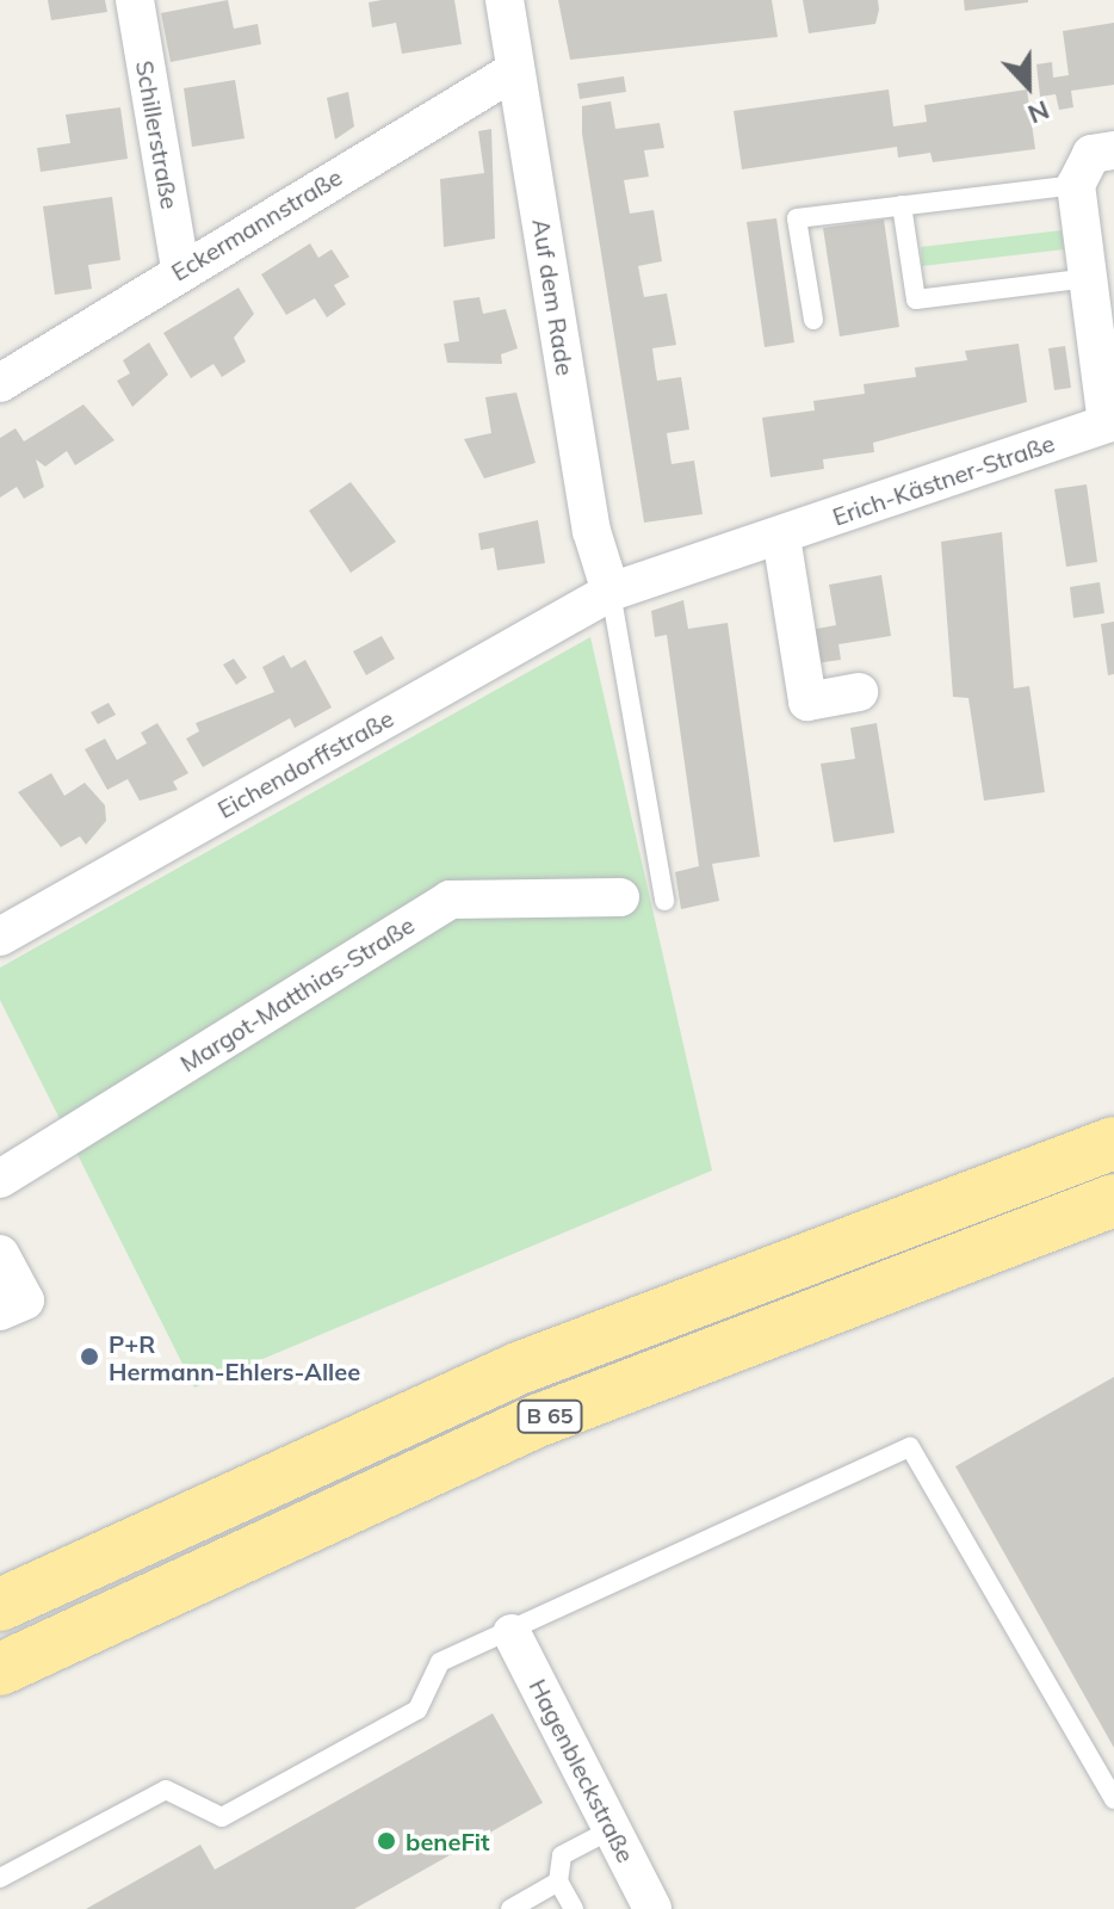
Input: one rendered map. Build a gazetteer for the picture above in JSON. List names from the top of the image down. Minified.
{"streets":{"highway":["B 65"],"street":["Schillerstraße","Eckermannstraße","Auf dem Rade","Erich-Kästner-Straße","Eichendorffstraße","Margot-Matthias-Straße","Hagenbleckstraße"]},"crossings":[["Schillerstraße","Eckermannstraße"],["Eckermannstraße","Auf dem Rade"],["Auf dem Rade","Erich-Kästner-Straße"],["Auf dem Rade","Eichendorffstraße"],["Erich-Kästner-Straße","Eichendorffstraße"]],"places":["P+R Hermann-Ehlers-Allee","beneFit"],"north":"bottom"}
